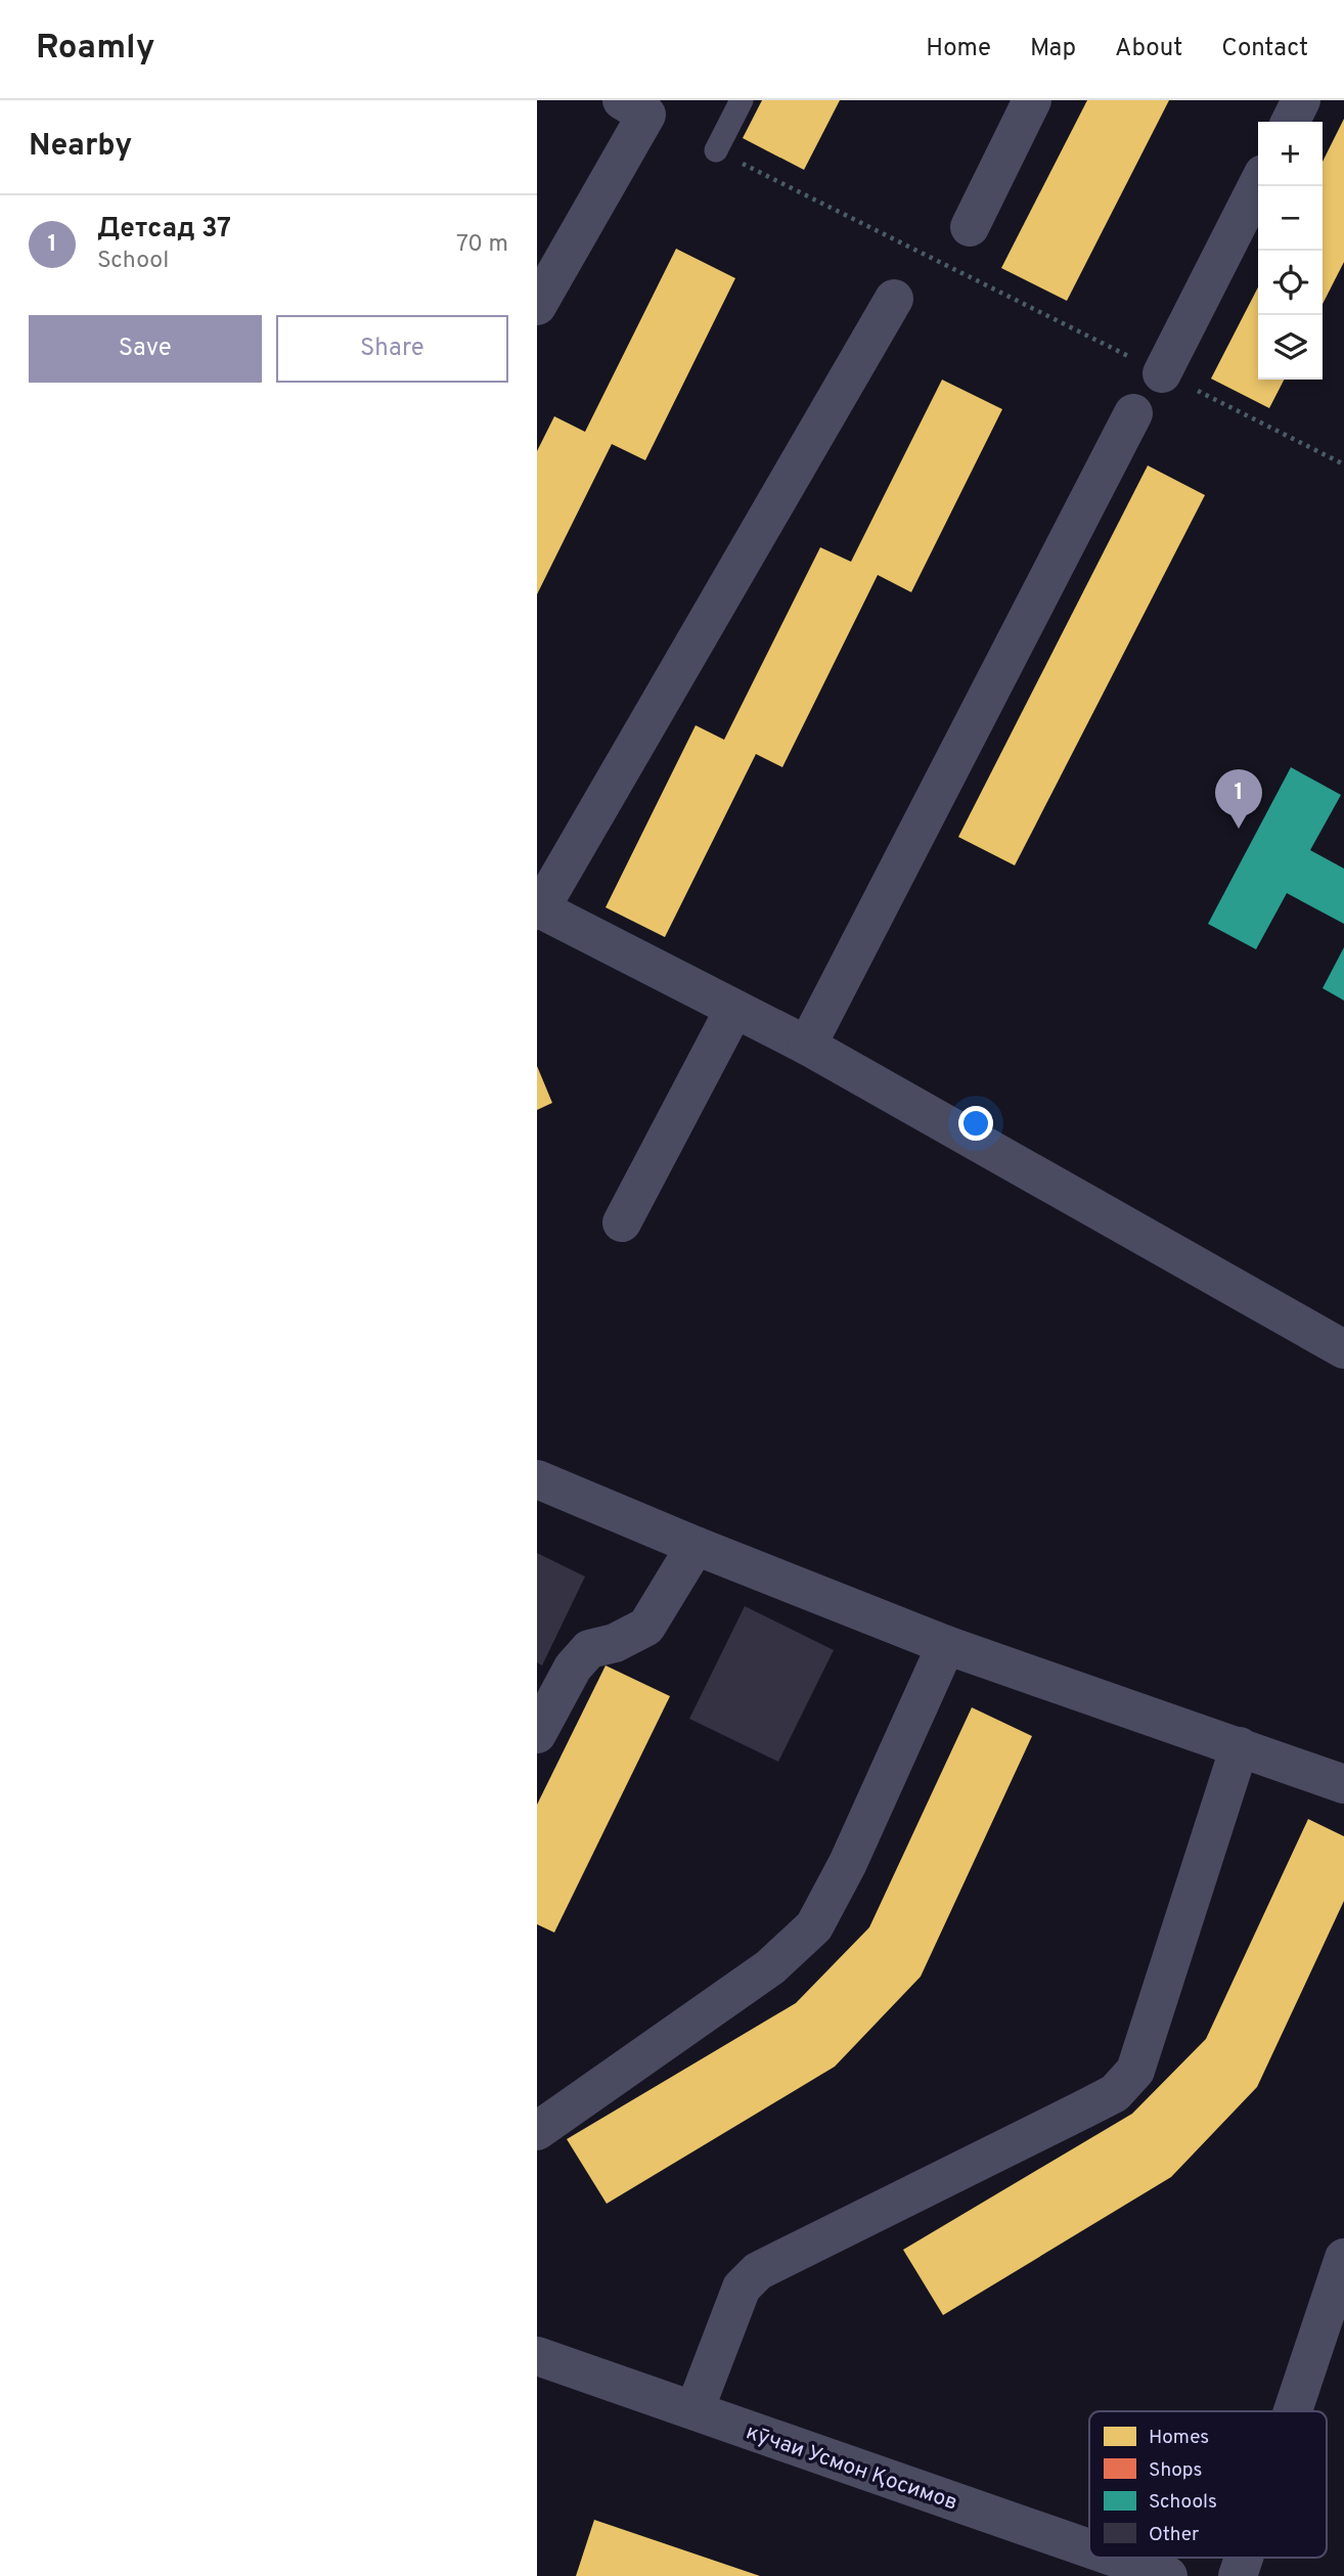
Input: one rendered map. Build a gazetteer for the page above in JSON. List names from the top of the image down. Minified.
{"streets":{"street":["кӯчаи Усмон Қосимов"]},"legend":["Homes","Shops","Schools","Other"],"page":{"header":"Roamly","nav":["Home","Map","About","Contact"],"heading":"Nearby","map_buttons":["+","−"],"list":[{"mark":"1","name":"Детсад 37","note":"School","value":"70 m"}],"buttons":["Save","Share"],"pins":"1"}}
